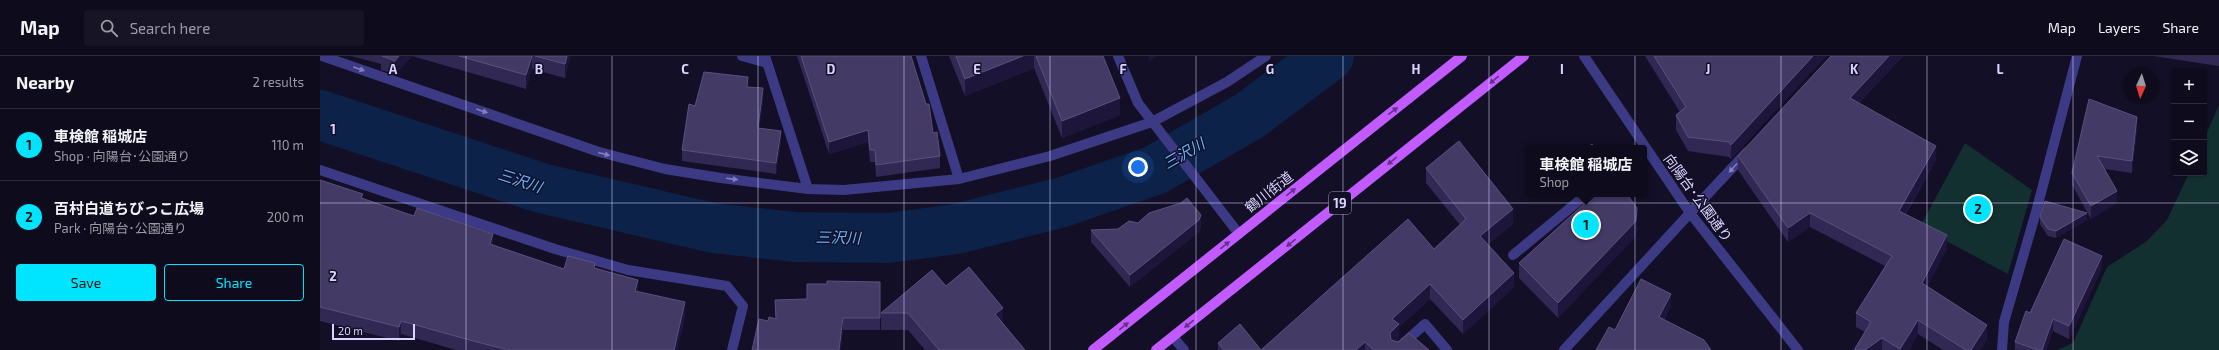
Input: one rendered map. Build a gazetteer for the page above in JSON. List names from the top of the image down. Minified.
{"streets":{"main road":["鶴川街道","19"],"street":["向陽台･公園通り"]},"water":["三沢川"],"scale_bar":"20 m","north":"bottom","page":{"header":"Map","search":"Search here","nav":["Map","Layers","Share"],"heading":["Nearby","2 results"],"map_buttons":["+","−"],"list":[{"mark":"1","name":"車検館 稲城店","note":"Shop · 向陽台･公園通り","value":"110 m"},{"mark":"2","name":"百村白道ちびっこ広場","note":"Park · 向陽台･公園通り","value":"200 m"}],"popup":["車検館 稲城店","Shop"],"pins":["2","1"],"buttons":["Save","Share"],"scale":"20 m"},"grid":{"columns":["A","B","C","D","E","F","G","H","I","J","K","L"],"rows":["1","2"]}}
